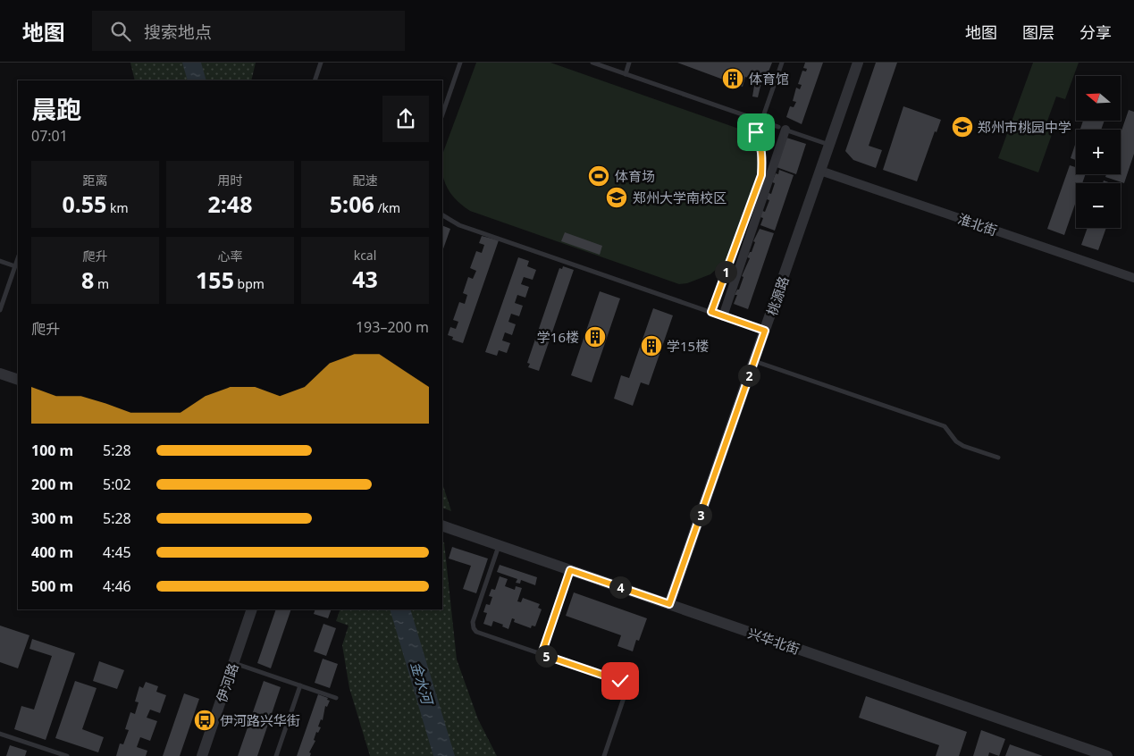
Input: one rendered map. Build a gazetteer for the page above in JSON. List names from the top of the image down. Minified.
{"streets":{"street":["淮北街","桃源路","兴华北街","伊河路"]},"crossings":[["淮北街","桃源路"],["桃源路","兴华北街"]],"water":["金水河"],"places":{"building":["体育馆","学16楼","学15楼"],"school or university":["郑州市桃园中学","郑州大学南校区"],"sports":["体育场"],"bus stop":["伊河路兴华街"]},"north":"left","page":{"header":"地图","search":"搜索地点","nav":["地图","图层","分享"],"map_buttons":["+","−"],"heading":["晨跑","07:01"],"stats":[["距离","0.55 km"],["用时","2:48"],["配速","5:06 /km"],["爬升","8 m"],["心率","155 bpm"],["kcal","43"]],"pins":["1","2","3","4","5"],"chart":["爬升","193–200 m"],"list":[{"name":"100 m","note":"5:28"},{"name":"200 m","note":"5:02"},{"name":"300 m","note":"5:28"},{"name":"400 m","note":"4:45"},{"name":"500 m","note":"4:46"}]}}
